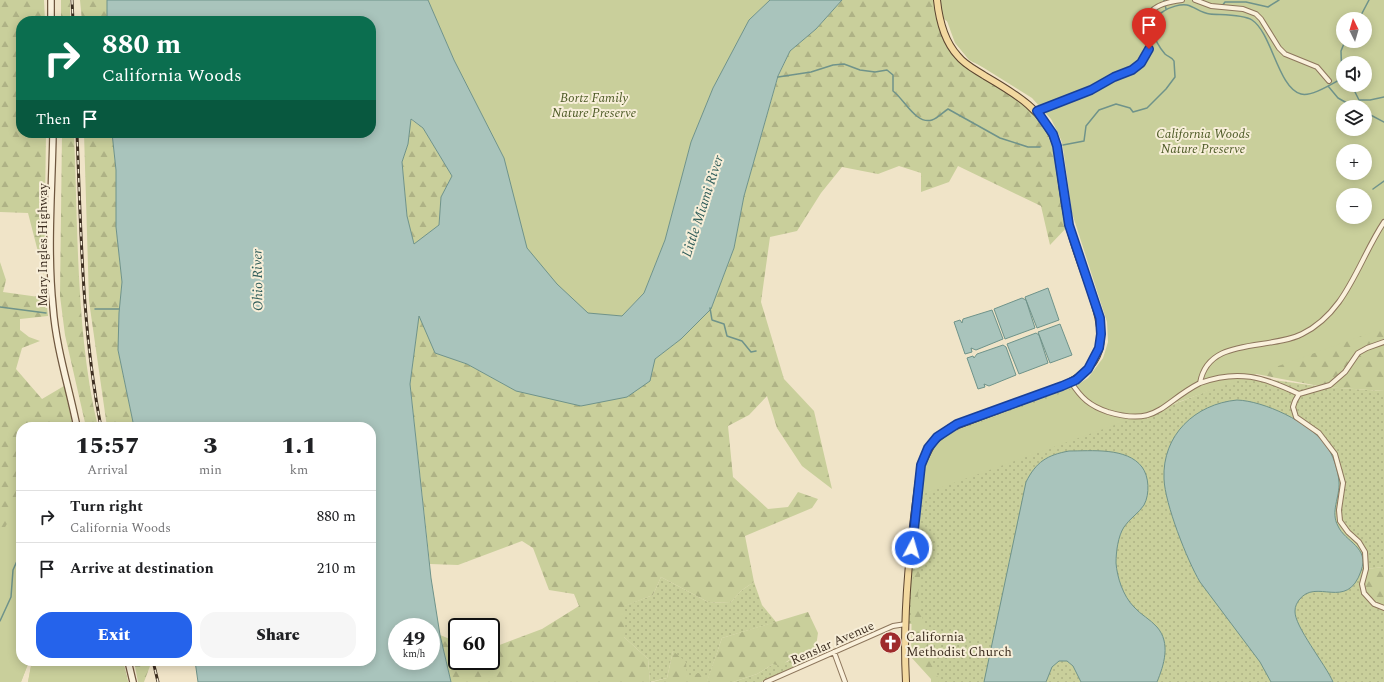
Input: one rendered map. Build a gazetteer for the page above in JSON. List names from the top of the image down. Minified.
{"streets":{"street":["Mary Ingles Highway","Renslar Avenue"]},"water":["Little Miami River","Ohio River"],"parks":["Bortz Family Nature Preserve","California Woods Nature Preserve"],"places":{"church":["California Methodist Church"]},"north":"top","page":{"map_buttons":["+","−"],"turn":["880 m","California Woods"],"then":"Then","eta":["15:57","Arrival","3","min","1.1","km"],"list":[{"name":"Turn right","note":"California Woods","value":"880 m"},{"name":"Arrive at destination","value":"210 m"}],"buttons":["Exit","Share"],"speed":"49 km/h","limit":"60"}}
